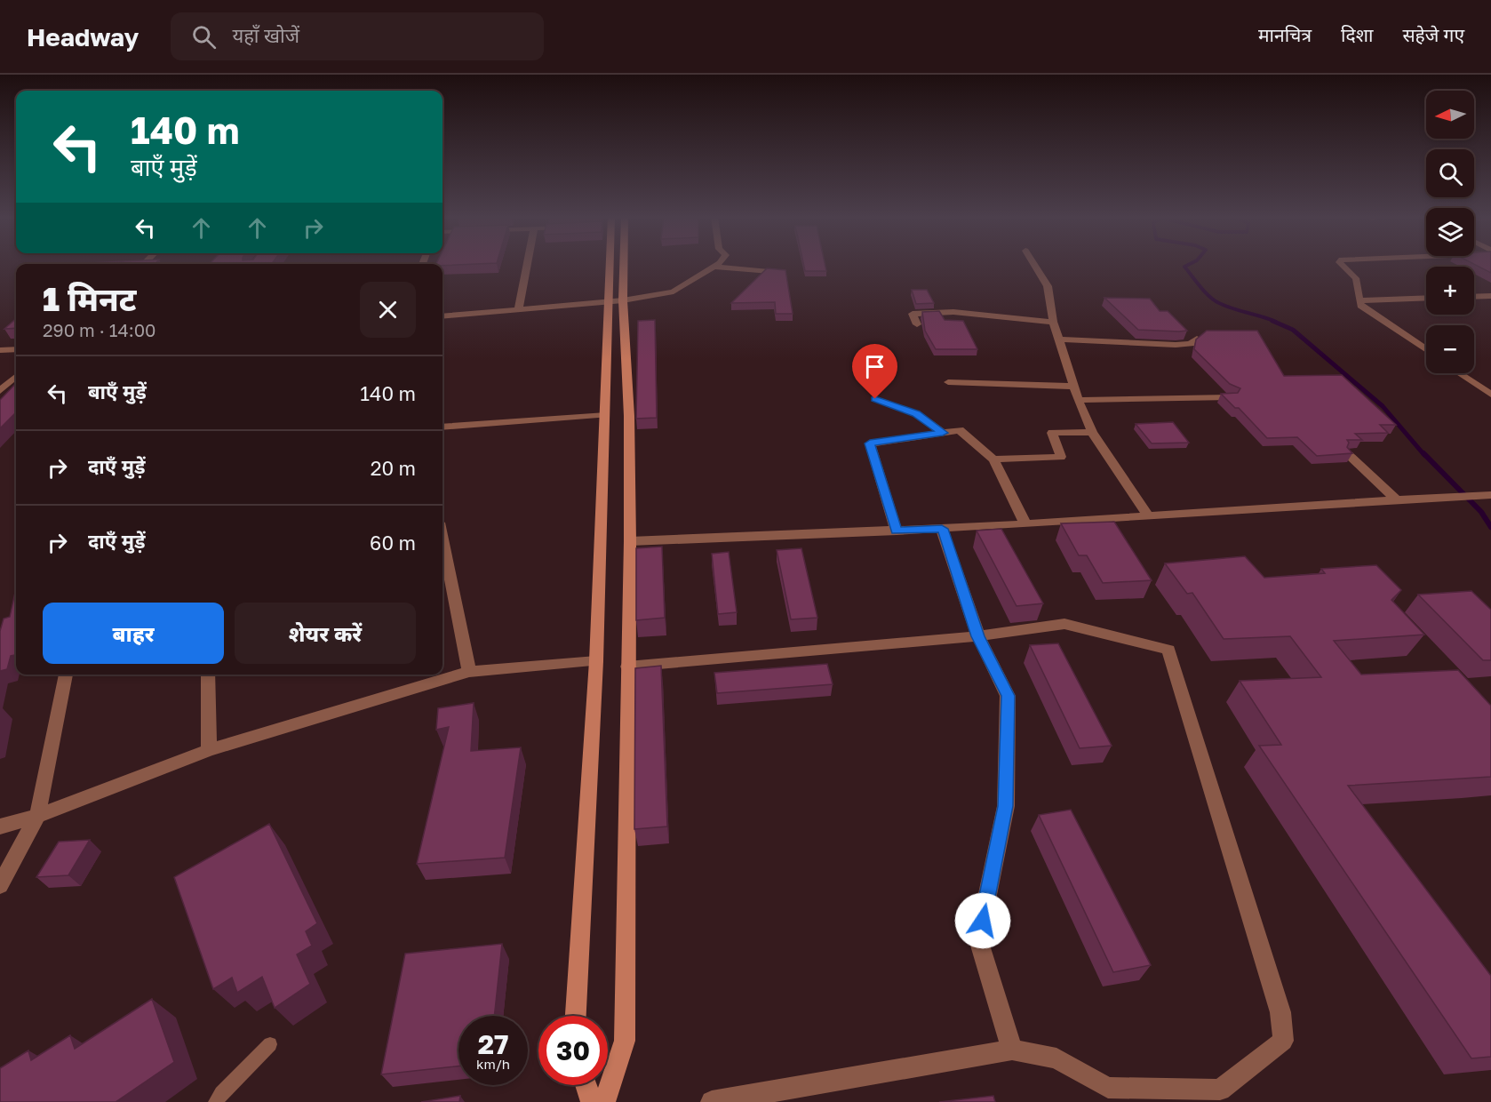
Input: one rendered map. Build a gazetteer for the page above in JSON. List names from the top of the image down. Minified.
{"north":"left","page":{"header":"Headway","search":"यहाँ खोजें","nav":["मानचित्र","दिशा","सहेजे गए"],"map_buttons":["+","−"],"turn":["140 m","बाएँ मुड़ें"],"heading":["1 मिनट","290 m · 14:00"],"list":[{"name":"बाएँ मुड़ें","value":"140 m"},{"name":"दाएँ मुड़ें","value":"20 m"},{"name":"दाएँ मुड़ें","value":"60 m"}],"buttons":["बाहर","शेयर करें"],"speed":"27 km/h","limit":"30"}}
